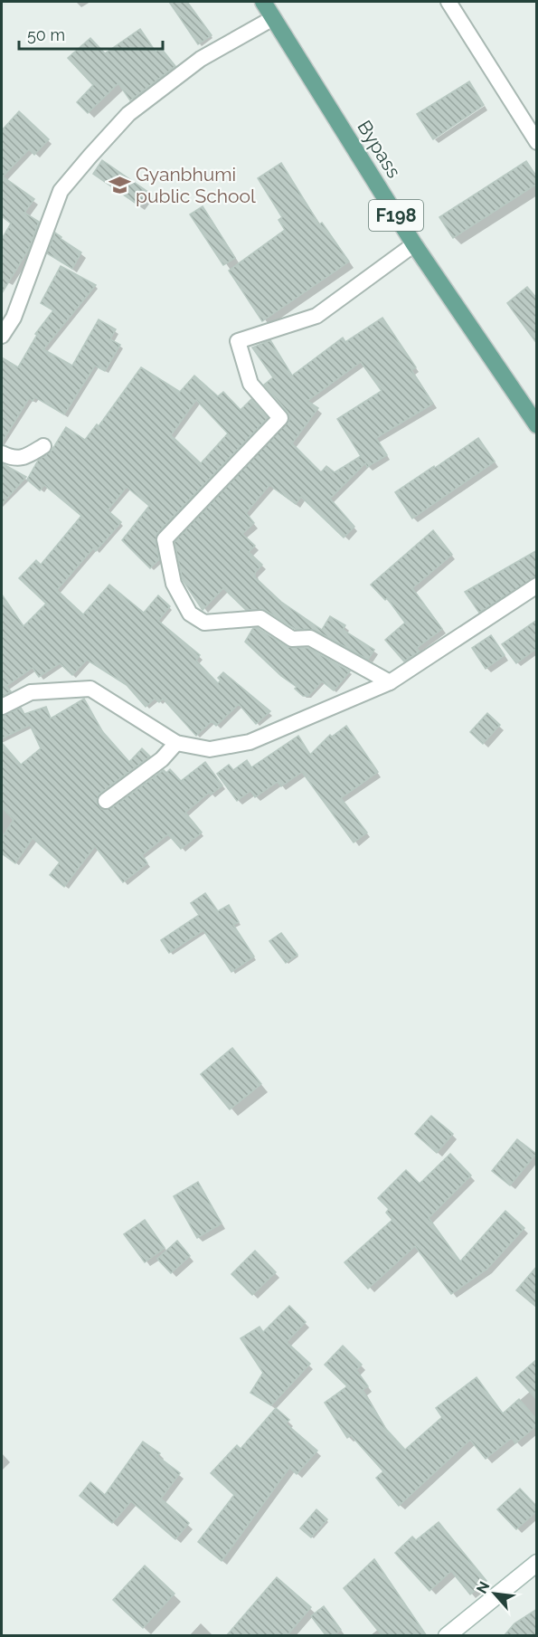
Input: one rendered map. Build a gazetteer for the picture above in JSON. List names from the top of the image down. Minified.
{"streets":{"main road":["Bypass","F198"]},"places":{"school or university":["Gyanbhumi public School"]},"scale_bar":"50 m","north":"top left"}
